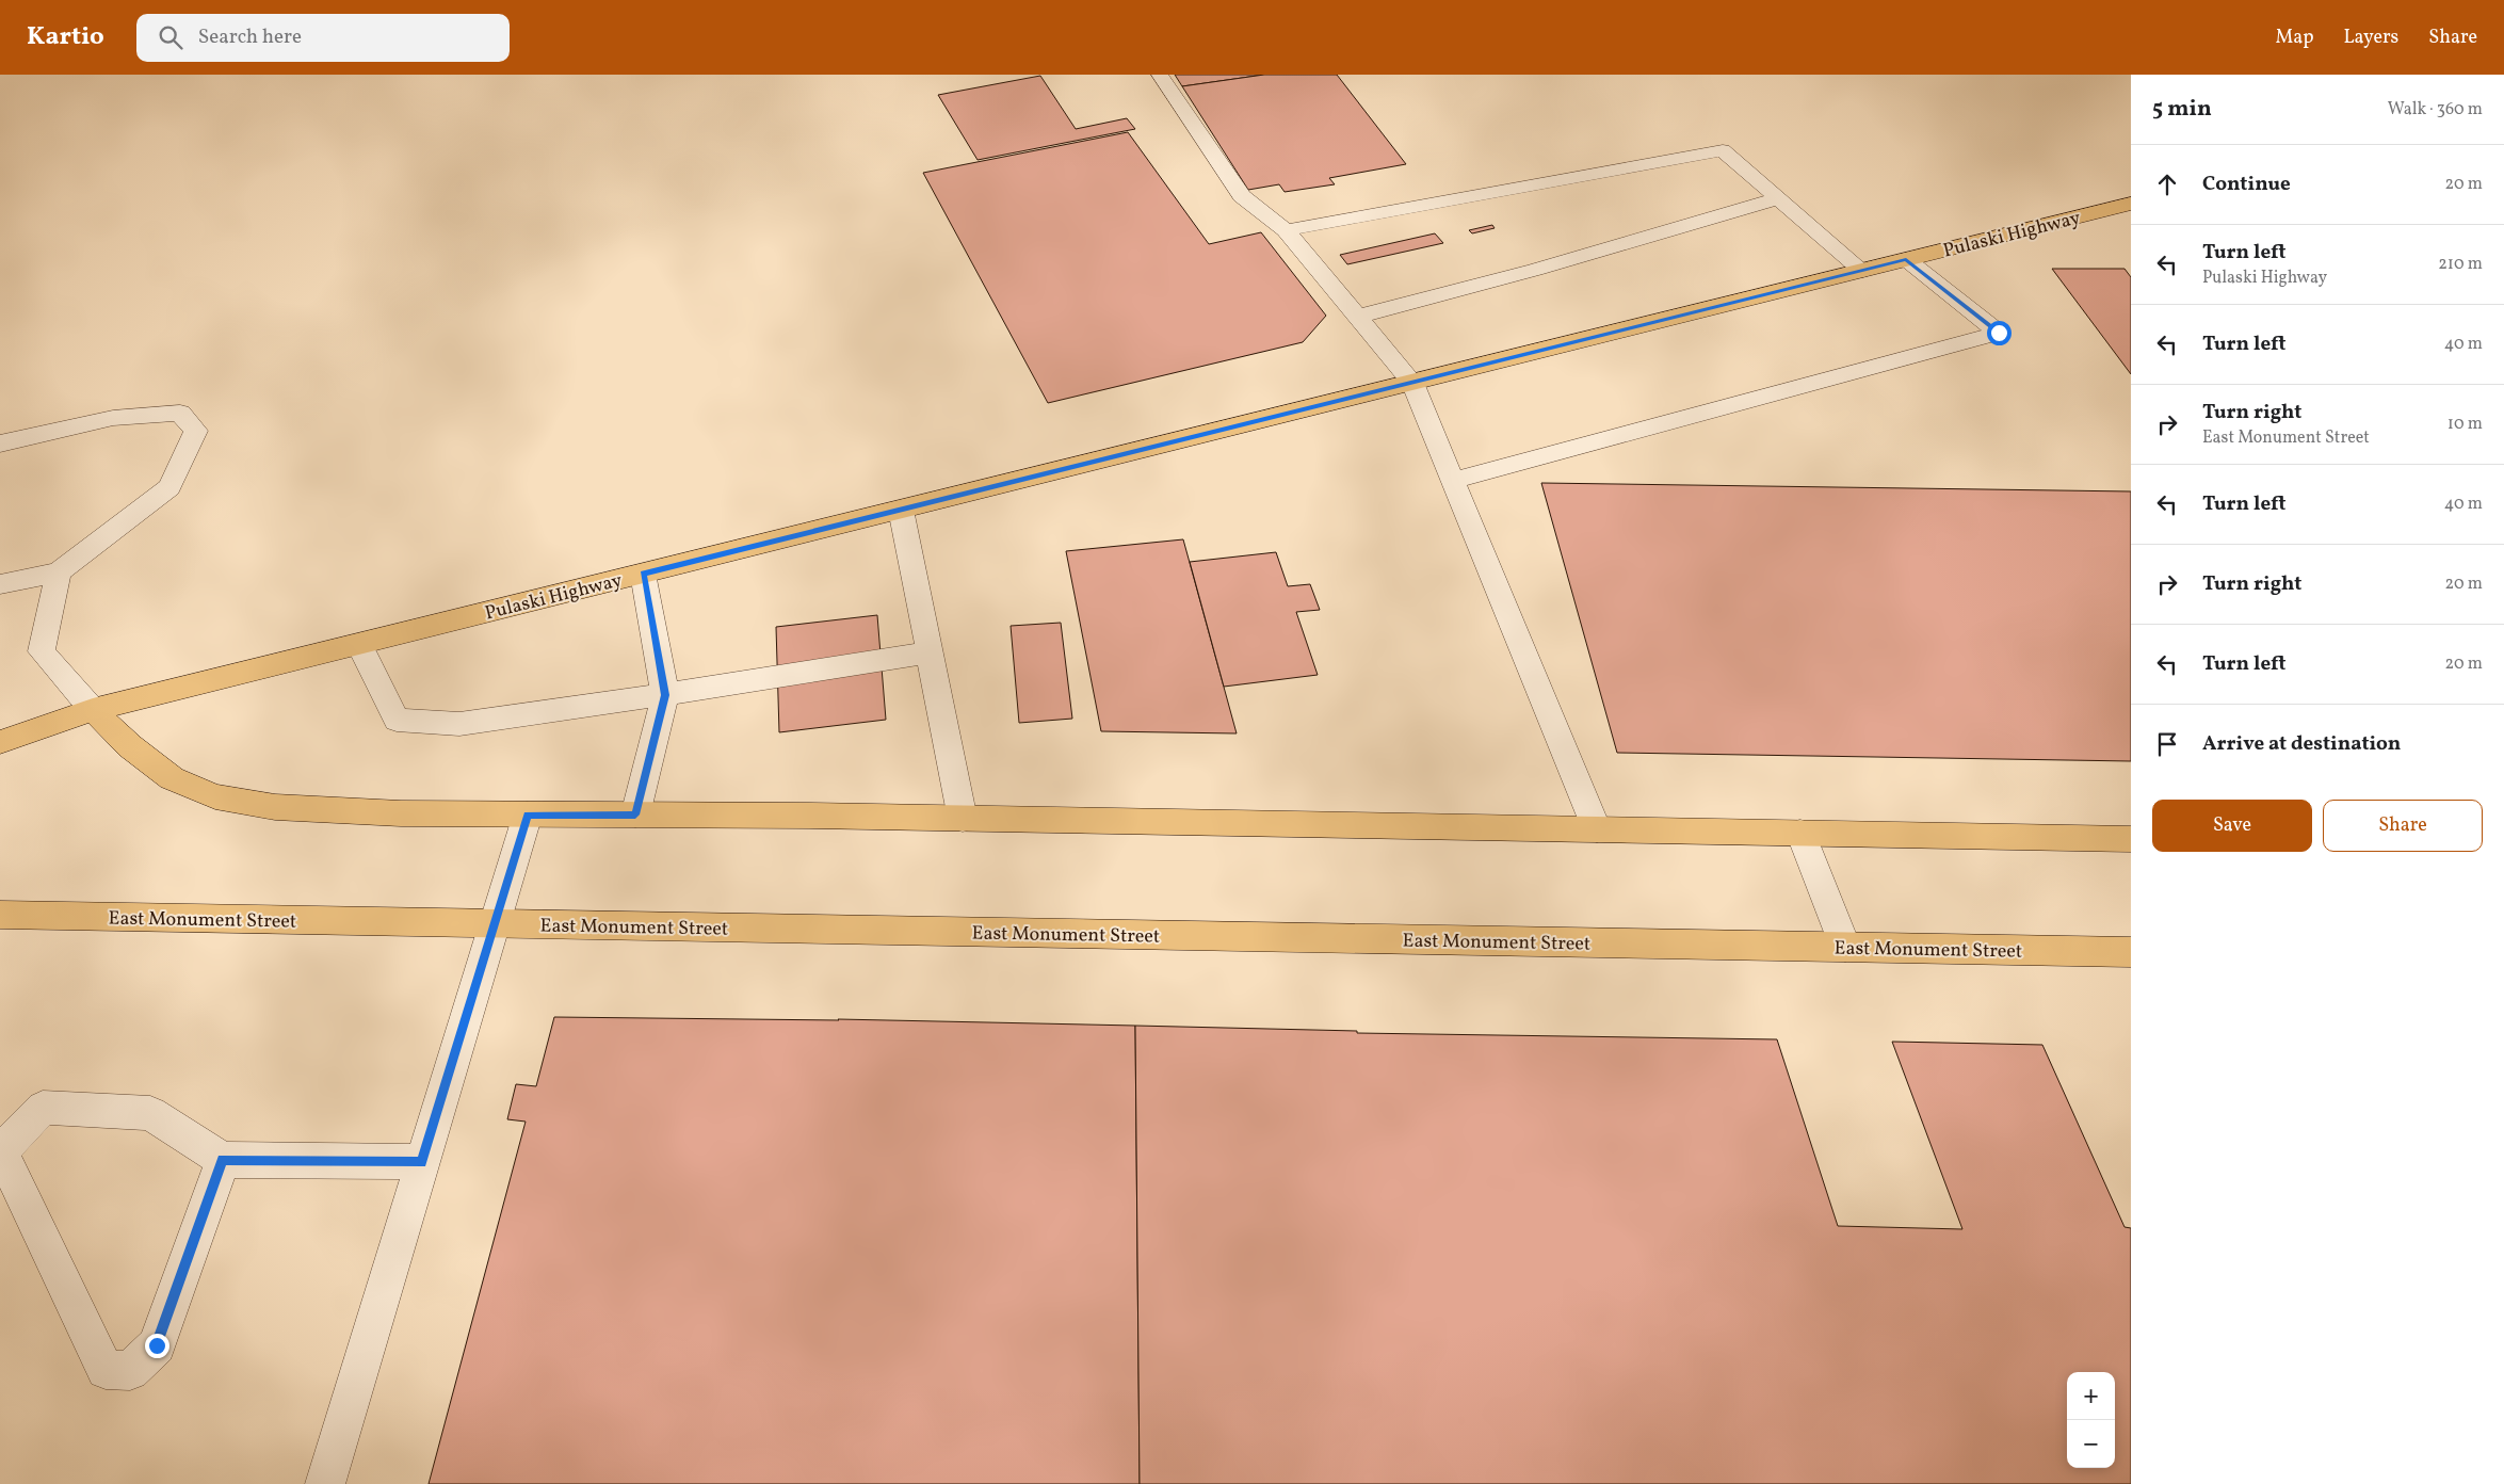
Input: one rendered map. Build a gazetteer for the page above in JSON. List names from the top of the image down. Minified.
{"streets":{"main road":["Pulaski Highway","East Monument Street"]},"page":{"header":"Kartio","search":"Search here","nav":["Map","Layers","Share"],"heading":["5 min","Walk · 360 m"],"list":[["Continue","20 m"],["Turn left","Pulaski Highway","210 m"],["Turn left","40 m"],["Turn right","East Monument Street","10 m"],["Turn left","40 m"],["Turn right","20 m"],["Turn left","20 m"],"Arrive at destination"],"buttons":["Save","Share"],"map_buttons":["+","−"]}}
